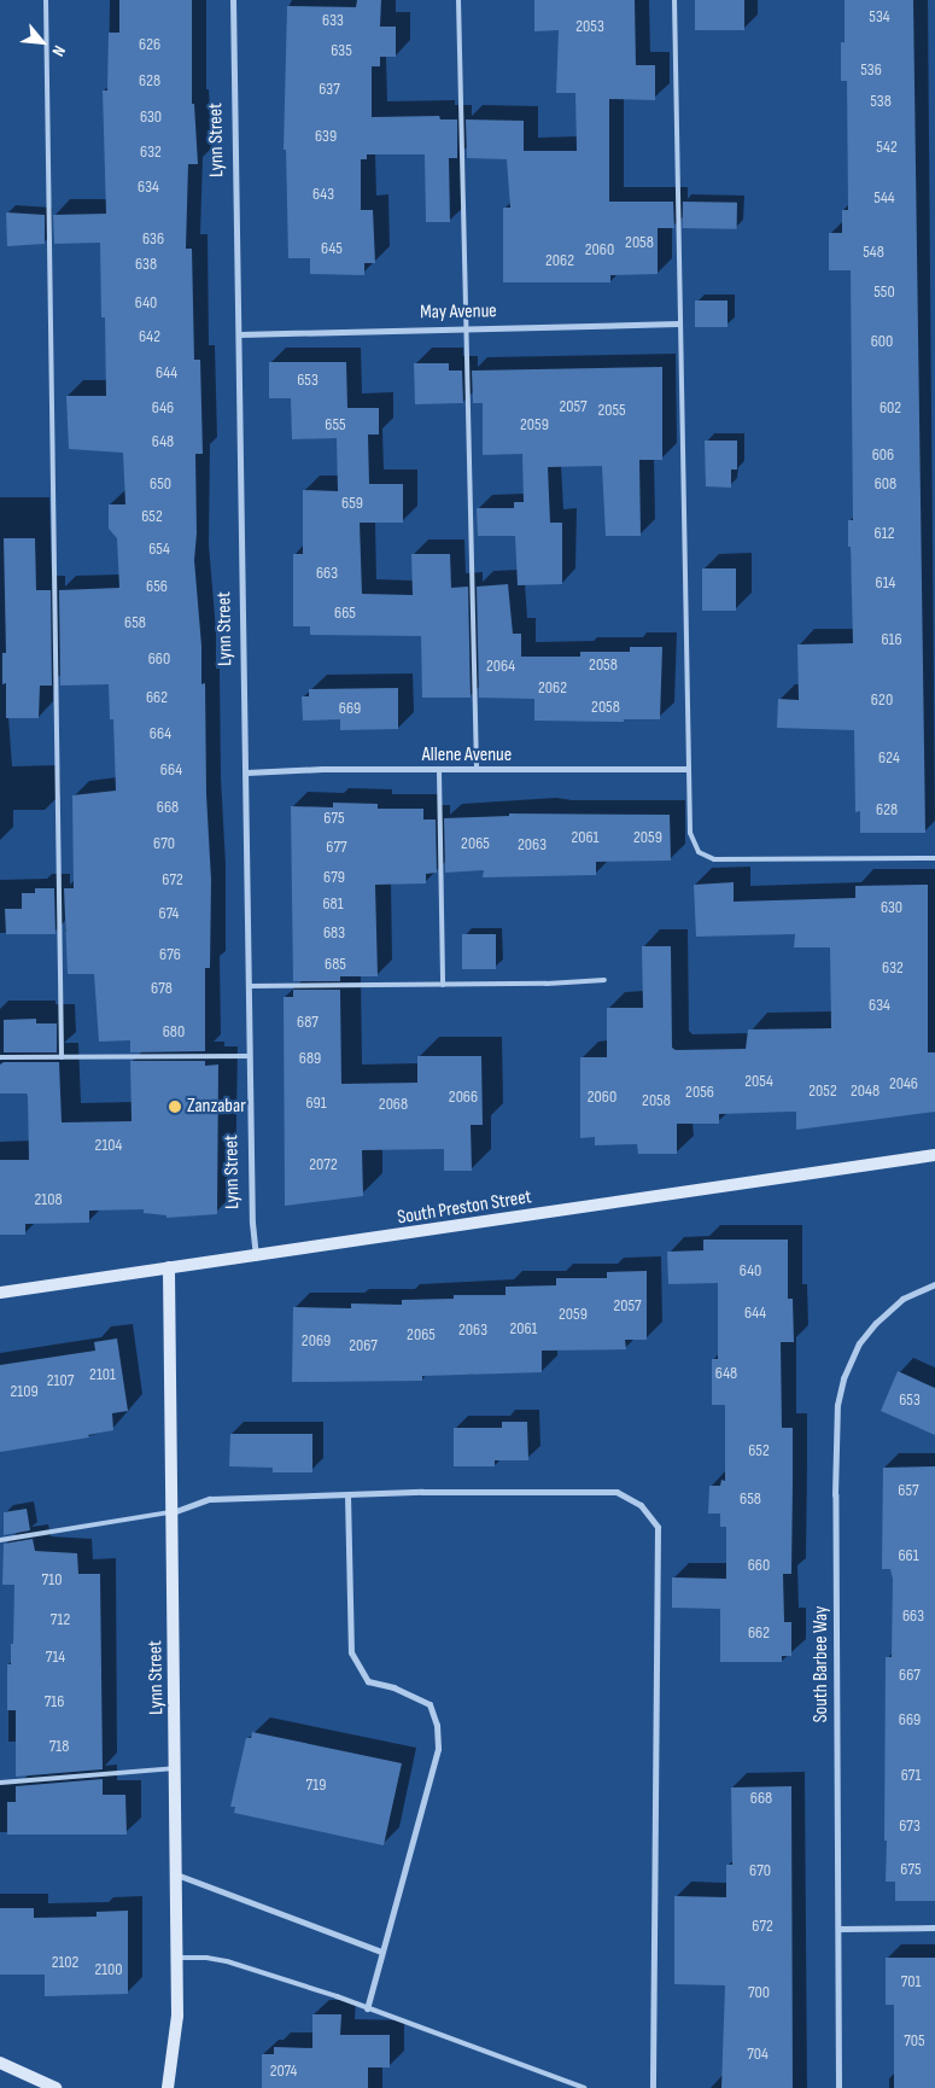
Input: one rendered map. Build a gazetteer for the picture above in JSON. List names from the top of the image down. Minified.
{"streets":{"main road":["Lynn Street","South Preston Street"],"street":["May Avenue","Allene Avenue","South Barbee Way"]},"crossings":[["Lynn Street","May Avenue"],["Lynn Street","Allene Avenue"],["Lynn Street","South Preston Street"]],"places":["Zanzabar"],"house_numbers":["534","633","2053","626","635","536","628","637","538","630","639","542","632","634","643","544","636","2058","645","2060","548","2062","638","550","640","642","600","644","653","2057","646","602","2055","655","2059","648","606","650","608","659","652","612","654","663","614","656","665","658","616","660","2058","2064","2062","662","620","2058","669","664","624","664","668","628","675","2061","2059","670","2065","2063","677","679","672","681","630","674","683","676","685","632","678","634","687","680","689","2054","2046","2052","2048","2056","2066","2060","2058","691","2068","2104","2072","2108","640","2057","644","2059","2061","2063","2065","2069","2067","648","2101","2107","2109","653","652","657","658","661","660","710","663","712","662","714","667","716","669","718","671","719","668","673","675","670","672","2102","2100","701","700","705","704","2074"],"north":"bottom right"}
